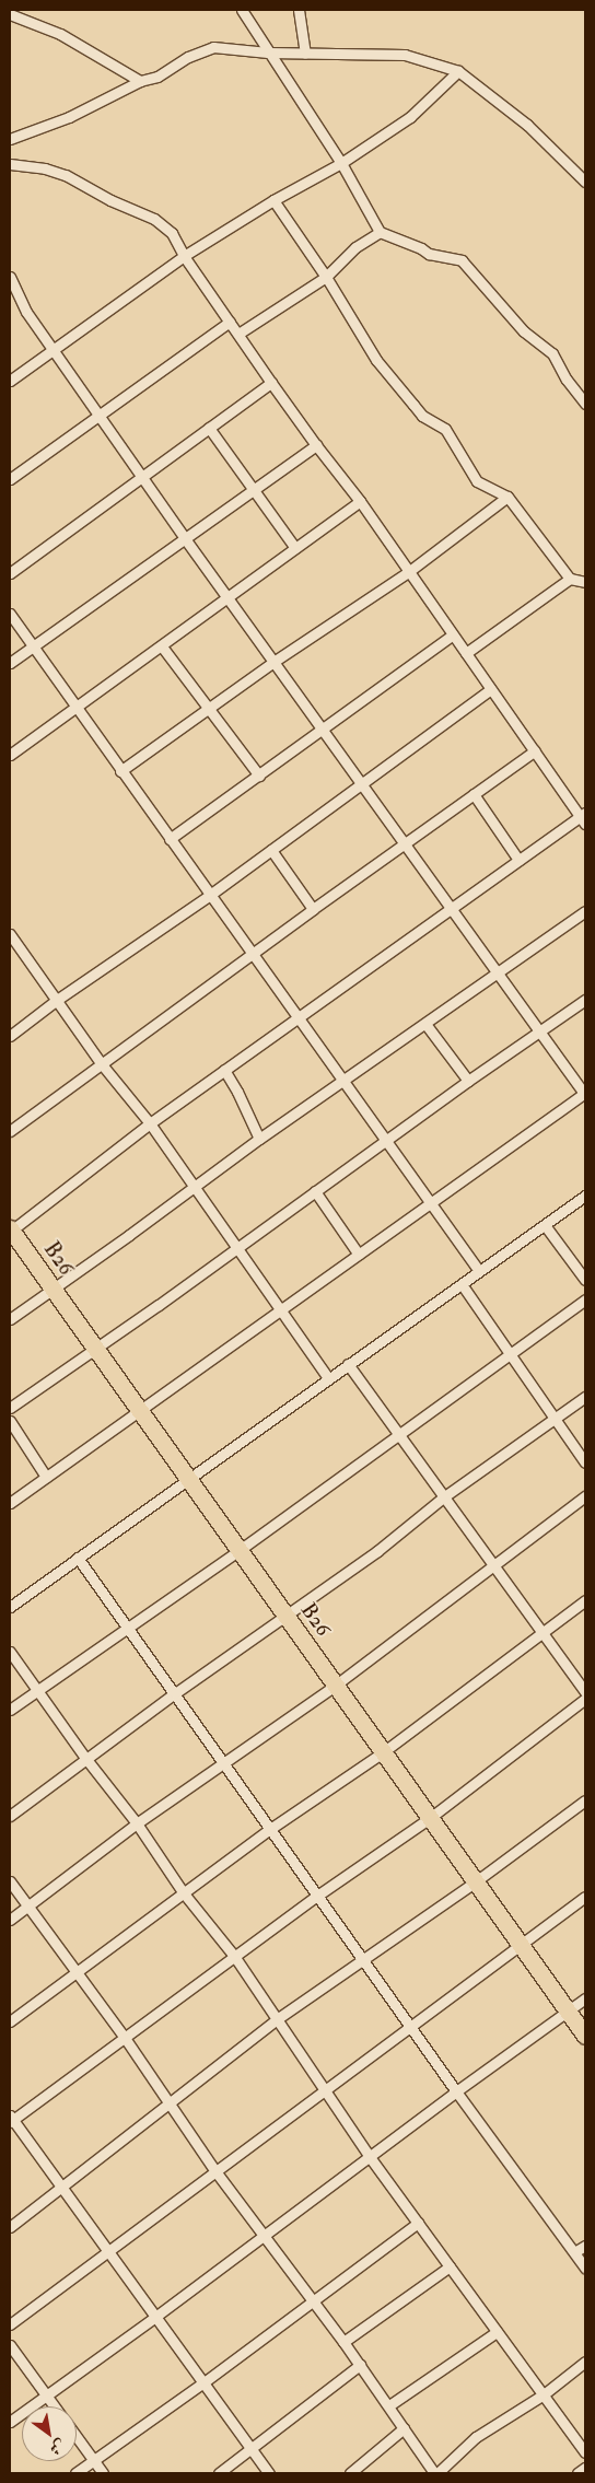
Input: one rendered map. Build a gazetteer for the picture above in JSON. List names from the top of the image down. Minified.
{"streets":{"highway":["B26"]},"north":"bottom right"}
